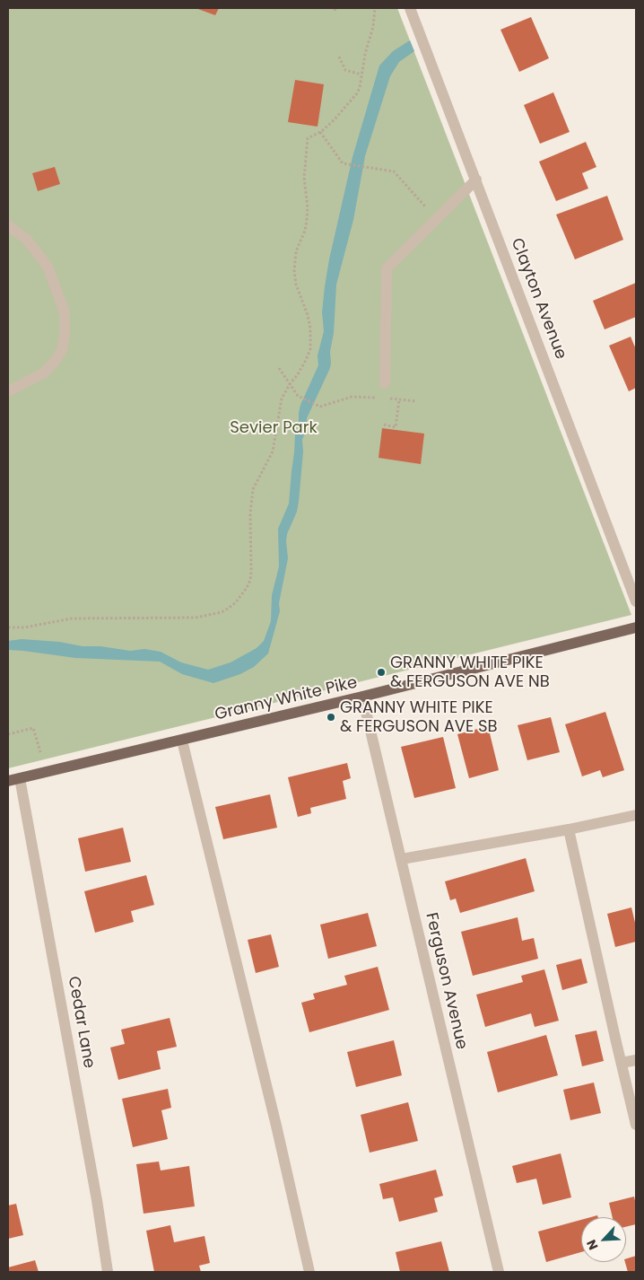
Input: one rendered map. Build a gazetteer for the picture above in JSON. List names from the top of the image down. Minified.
{"streets":{"main road":["Granny White Pike"],"street":["Clayton Avenue","Ferguson Avenue","Cedar Lane"]},"crossings":[["Granny White Pike","Ferguson Avenue"],["Granny White Pike","Cedar Lane"]],"parks":["Sevier Park"],"places":["GRANNY WHITE PIKE & FERGUSON AVE NB","GRANNY WHITE PIKE & FERGUSON AVE SB"],"north":"bottom left"}
